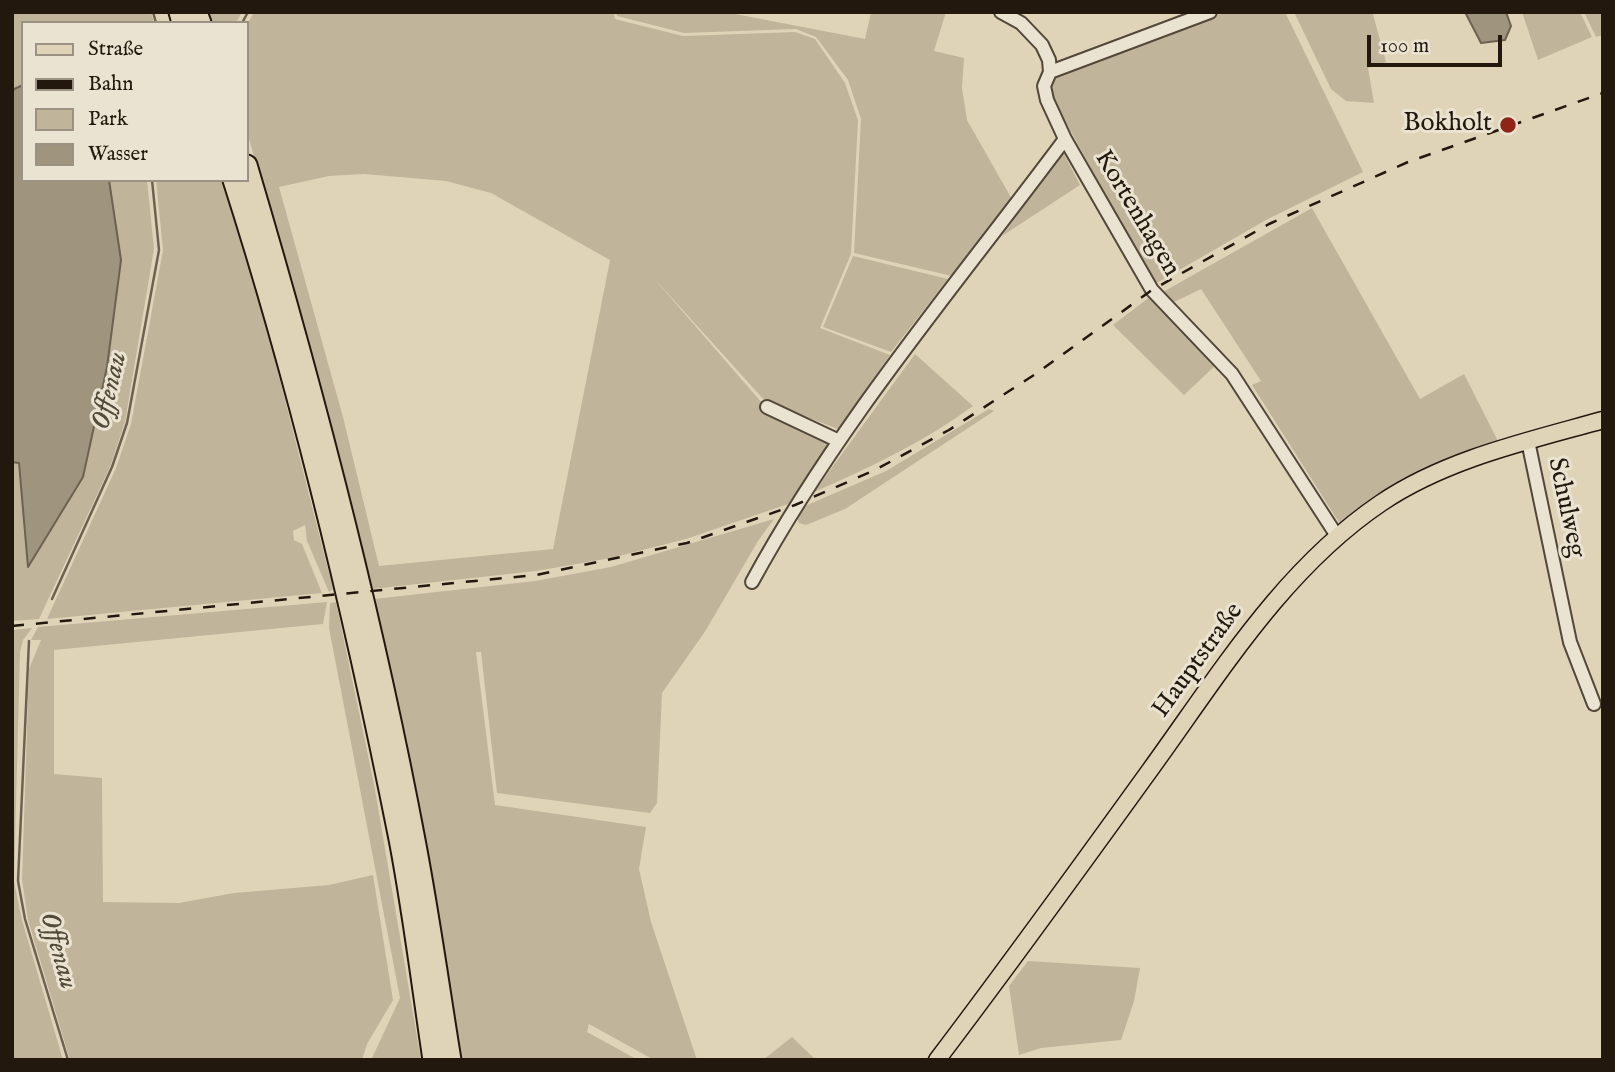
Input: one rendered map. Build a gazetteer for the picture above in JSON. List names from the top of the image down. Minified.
{"streets":{"main road":["Hauptstraße"],"street":["Kortenhagen","Schulweg"]},"crossings":[["Kortenhagen","Hauptstraße"],["Schulweg","Hauptstraße"]],"water":["Offenau"],"places":["Bokholt"],"legend":["Straße","Bahn","Park","Wasser"],"scale_bar":"100 m"}
